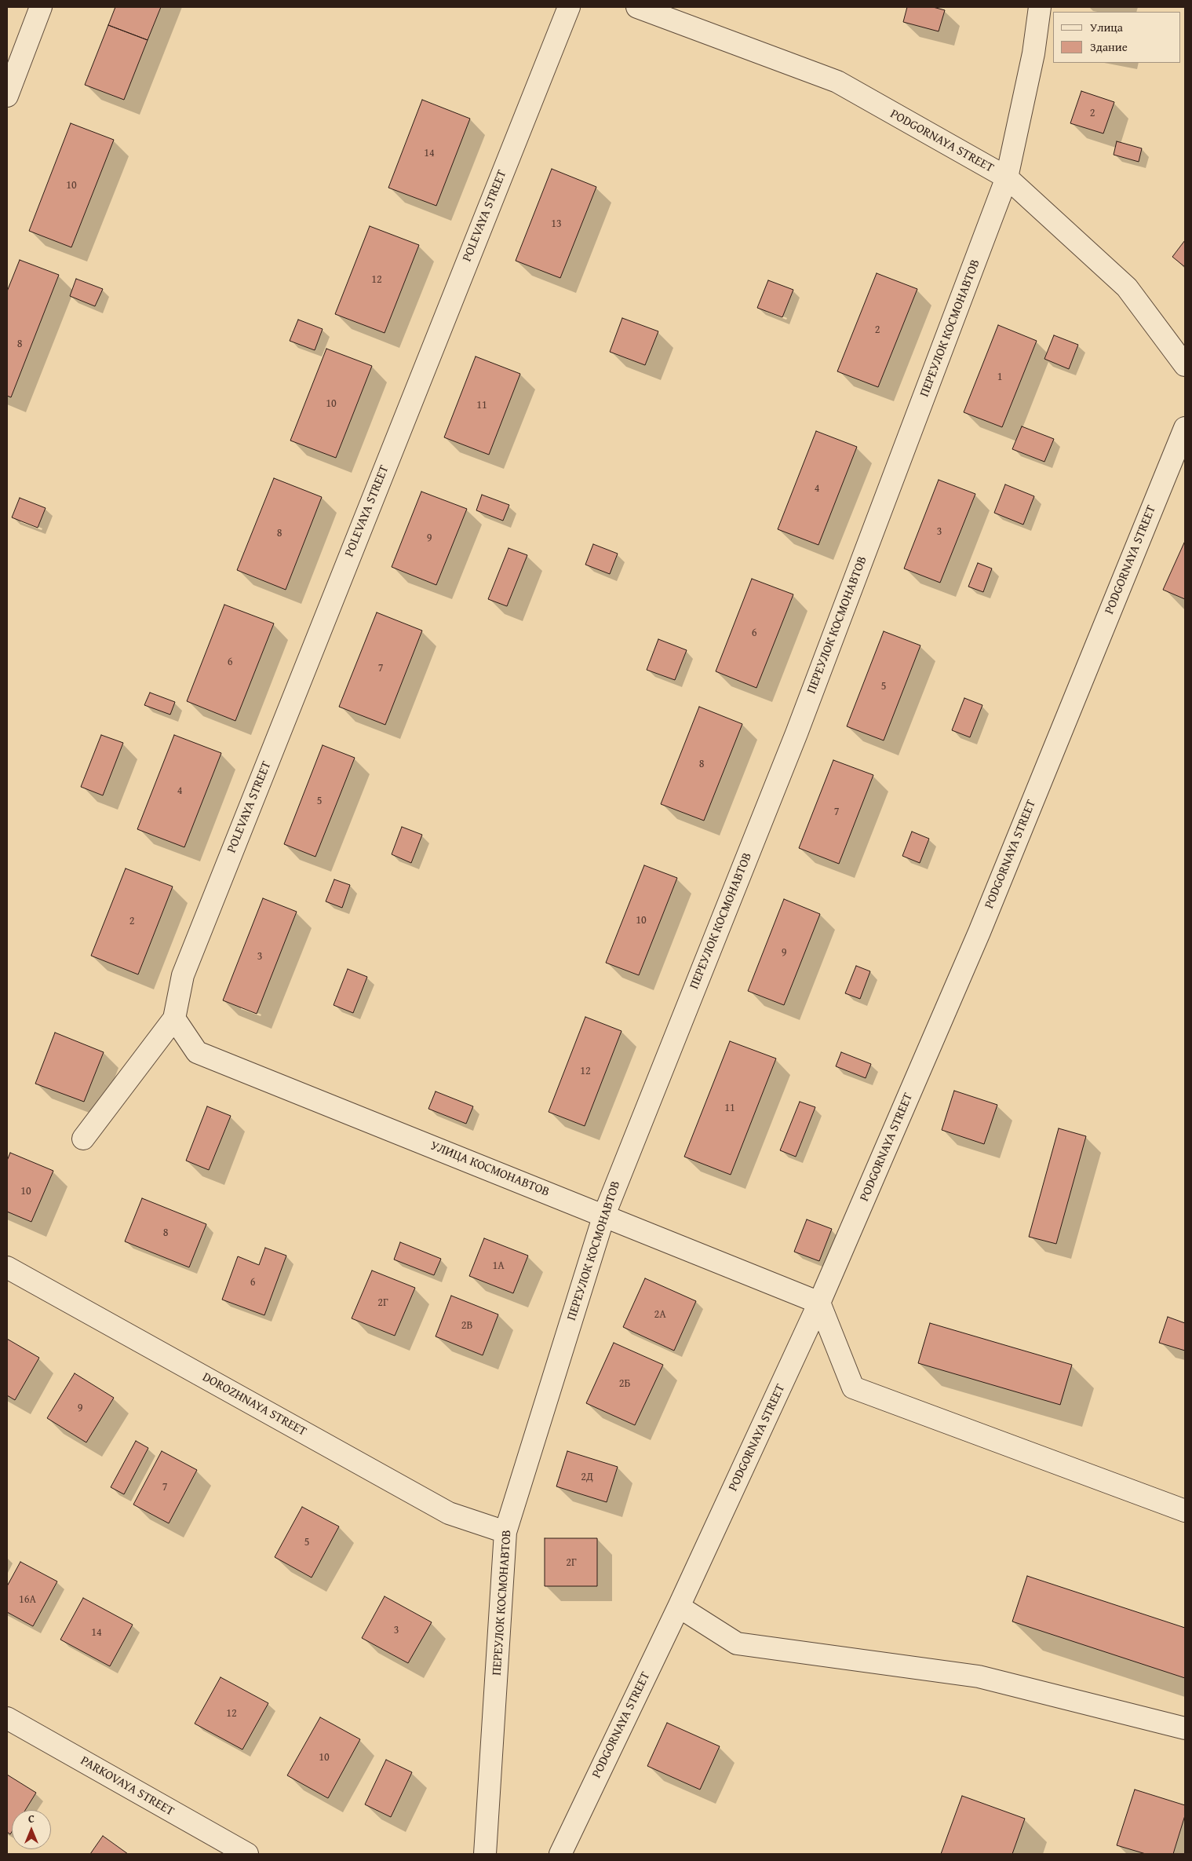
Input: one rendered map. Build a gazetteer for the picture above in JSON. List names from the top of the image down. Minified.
{"streets":{"street":["PODGORNAYA STREET","POLEVAYA STREET","ПЕРЕУЛОК КОСМОНАВТОВ","УЛИЦА КОСМОНАВТОВ","DOROZHNAYA STREET","PARKOVAYA STREET"]},"crossings":[["PODGORNAYA STREET","ПЕРЕУЛОК КОСМОНАВТОВ"],["PODGORNAYA STREET","УЛИЦА КОСМОНАВТОВ"],["POLEVAYA STREET","УЛИЦА КОСМОНАВТОВ"],["ПЕРЕУЛОК КОСМОНАВТОВ","УЛИЦА КОСМОНАВТОВ"],["ПЕРЕУЛОК КОСМОНАВТОВ","DOROZHNAYA STREET"]],"house_numbers":["2","14","10","13","12","2","8","1","10","11","4","3","8","9","6","6","7","5","8","4","5","7","10","2","9","3","12","11","10","8","1А","6","2Г","2А","2В","2Б","9","2Д","7","5","2Г","16А","3","14","12","10"],"legend":["Улица","Здание"],"north":"top"}
